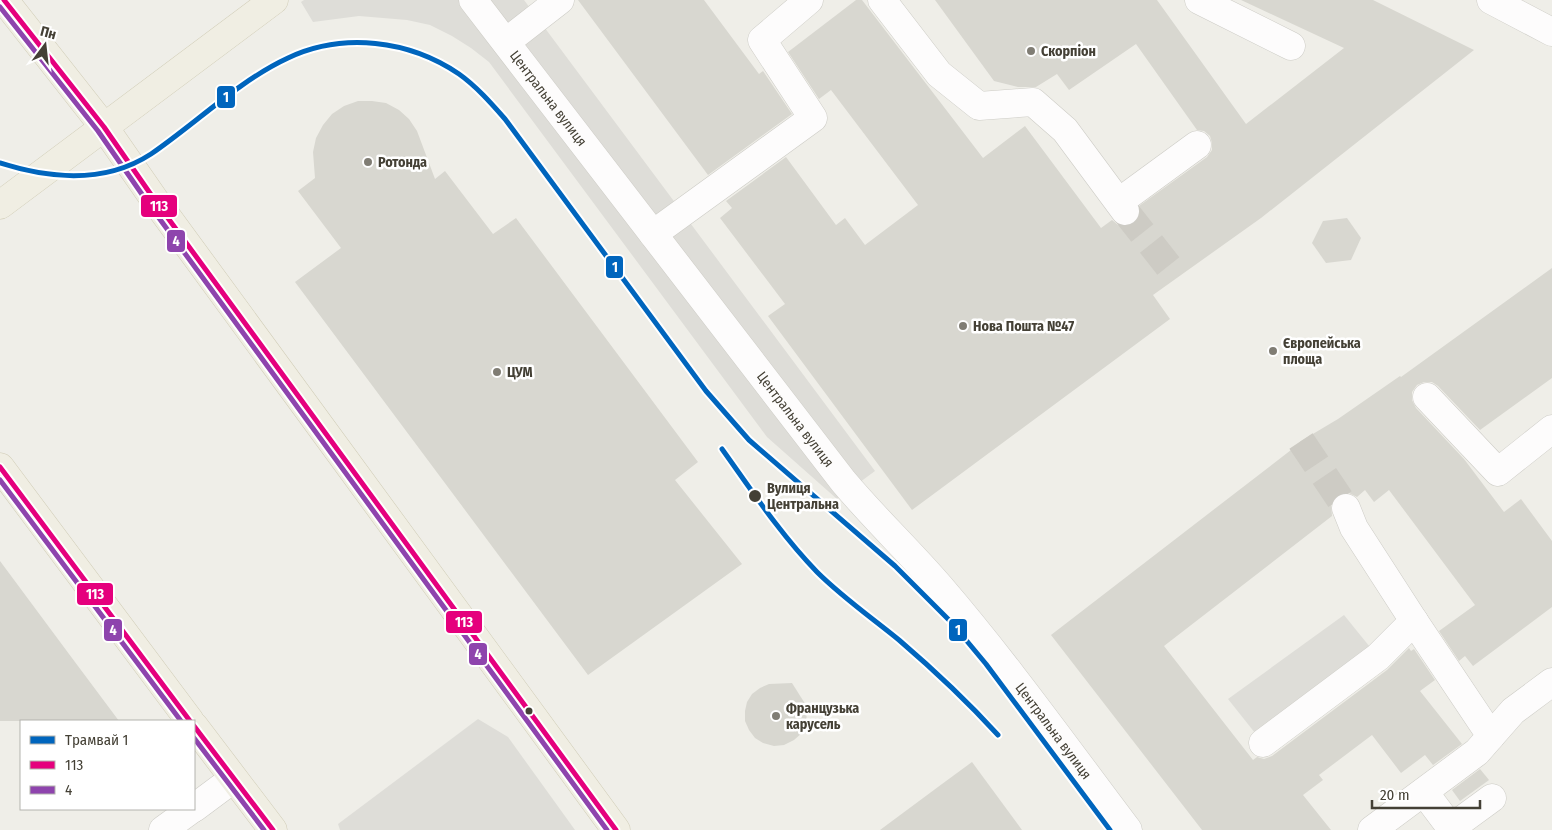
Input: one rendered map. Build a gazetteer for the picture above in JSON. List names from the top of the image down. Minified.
{"streets":{"street":["Центральна вулиця"]},"places":["Скорпіон","Ротонда","Нова Пошта №47","Європейська площа","ЦУМ","Вулиця Центральна","Французька карусель"],"lines":["transit line 113","transit line 4","tram line 1"],"legend":["Трамвай 1","113","4"],"scale_bar":"20 m","north":"top"}
